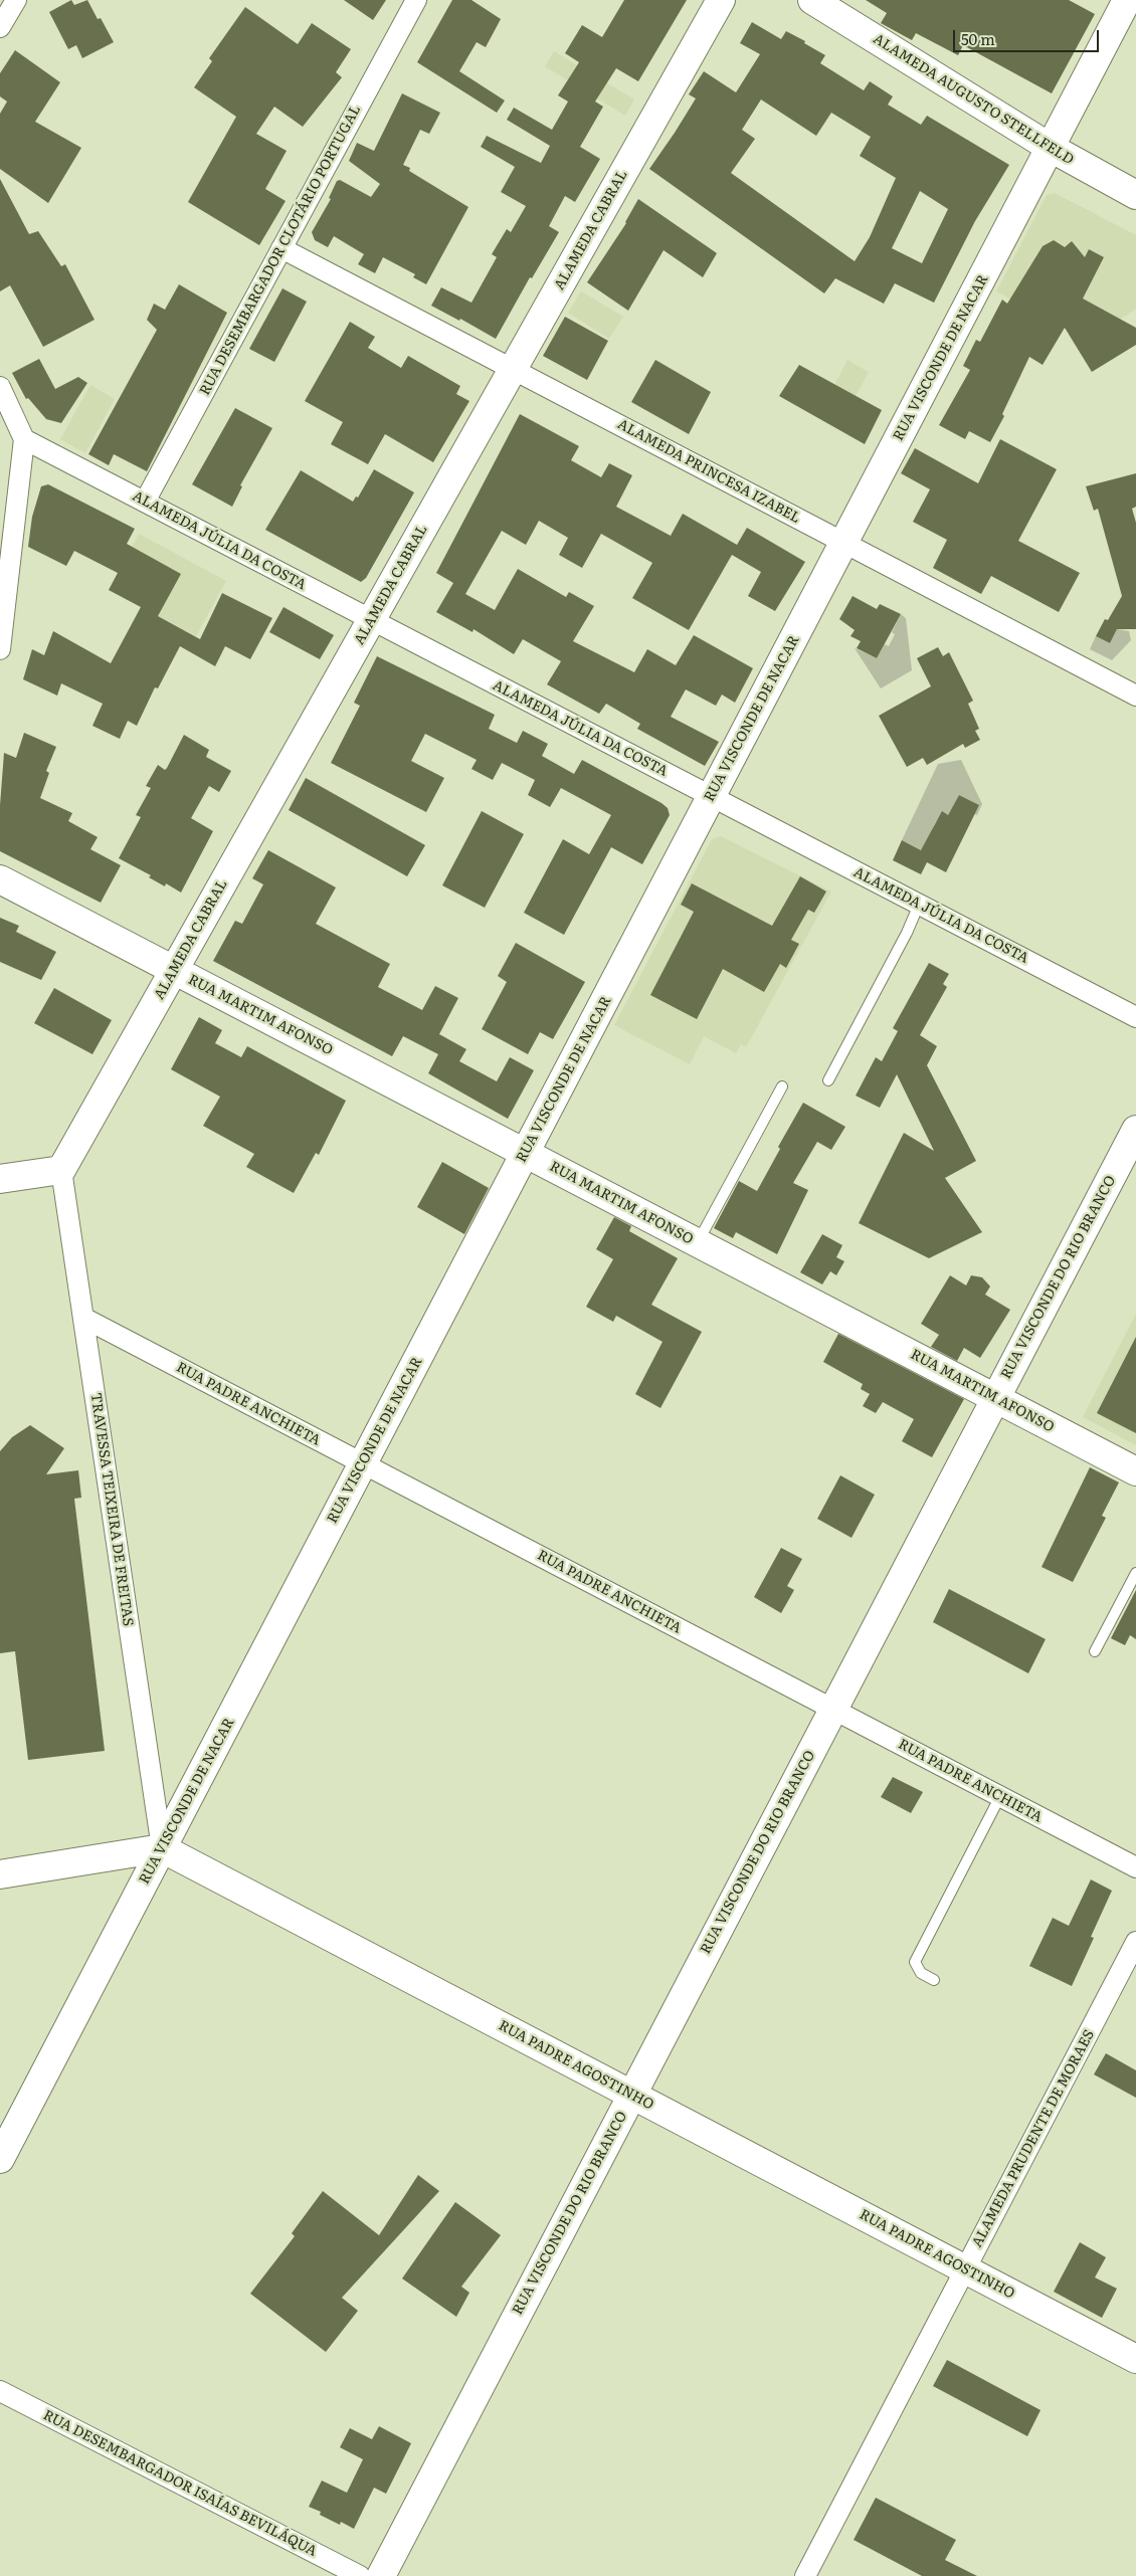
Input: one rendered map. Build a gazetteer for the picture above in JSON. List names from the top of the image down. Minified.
{"streets":{"street":["ALAMEDA AUGUSTO STELLFELD","ALAMEDA CABRAL","RUA DESEMBARGADOR CLOTÁRIO PORTUGAL","RUA VISCONDE DE NACAR","ALAMEDA PRINCESA IZABEL","ALAMEDA JÚLIA DA COSTA","RUA MARTIM AFONSO","RUA VISCONDE DO RIO BRANCO","RUA PADRE ANCHIETA","TRAVESSA TEIXEIRA DE FREITAS","RUA PADRE AGOSTINHO","ALAMEDA PRUDENTE DE MORAES","RUA DESEMBARGADOR ISAÍAS BEVILÁQUA"]},"crossings":[["ALAMEDA AUGUSTO STELLFELD","RUA VISCONDE DE NACAR"],["ALAMEDA CABRAL","ALAMEDA PRINCESA IZABEL"],["ALAMEDA CABRAL","ALAMEDA JÚLIA DA COSTA"],["ALAMEDA CABRAL","RUA MARTIM AFONSO"],["ALAMEDA CABRAL","TRAVESSA TEIXEIRA DE FREITAS"],["RUA DESEMBARGADOR CLOTÁRIO PORTUGAL","ALAMEDA PRINCESA IZABEL"],["RUA DESEMBARGADOR CLOTÁRIO PORTUGAL","ALAMEDA JÚLIA DA COSTA"],["RUA VISCONDE DE NACAR","ALAMEDA PRINCESA IZABEL"],["RUA VISCONDE DE NACAR","ALAMEDA JÚLIA DA COSTA"],["RUA VISCONDE DE NACAR","RUA MARTIM AFONSO"],["RUA VISCONDE DE NACAR","RUA PADRE ANCHIETA"],["RUA VISCONDE DE NACAR","TRAVESSA TEIXEIRA DE FREITAS"],["RUA VISCONDE DE NACAR","RUA PADRE AGOSTINHO"],["RUA MARTIM AFONSO","RUA VISCONDE DO RIO BRANCO"],["RUA VISCONDE DO RIO BRANCO","RUA PADRE ANCHIETA"],["RUA VISCONDE DO RIO BRANCO","RUA PADRE AGOSTINHO"],["RUA PADRE ANCHIETA","TRAVESSA TEIXEIRA DE FREITAS"],["TRAVESSA TEIXEIRA DE FREITAS","RUA PADRE AGOSTINHO"],["RUA PADRE AGOSTINHO","ALAMEDA PRUDENTE DE MORAES"]],"scale_bar":"50 m"}
